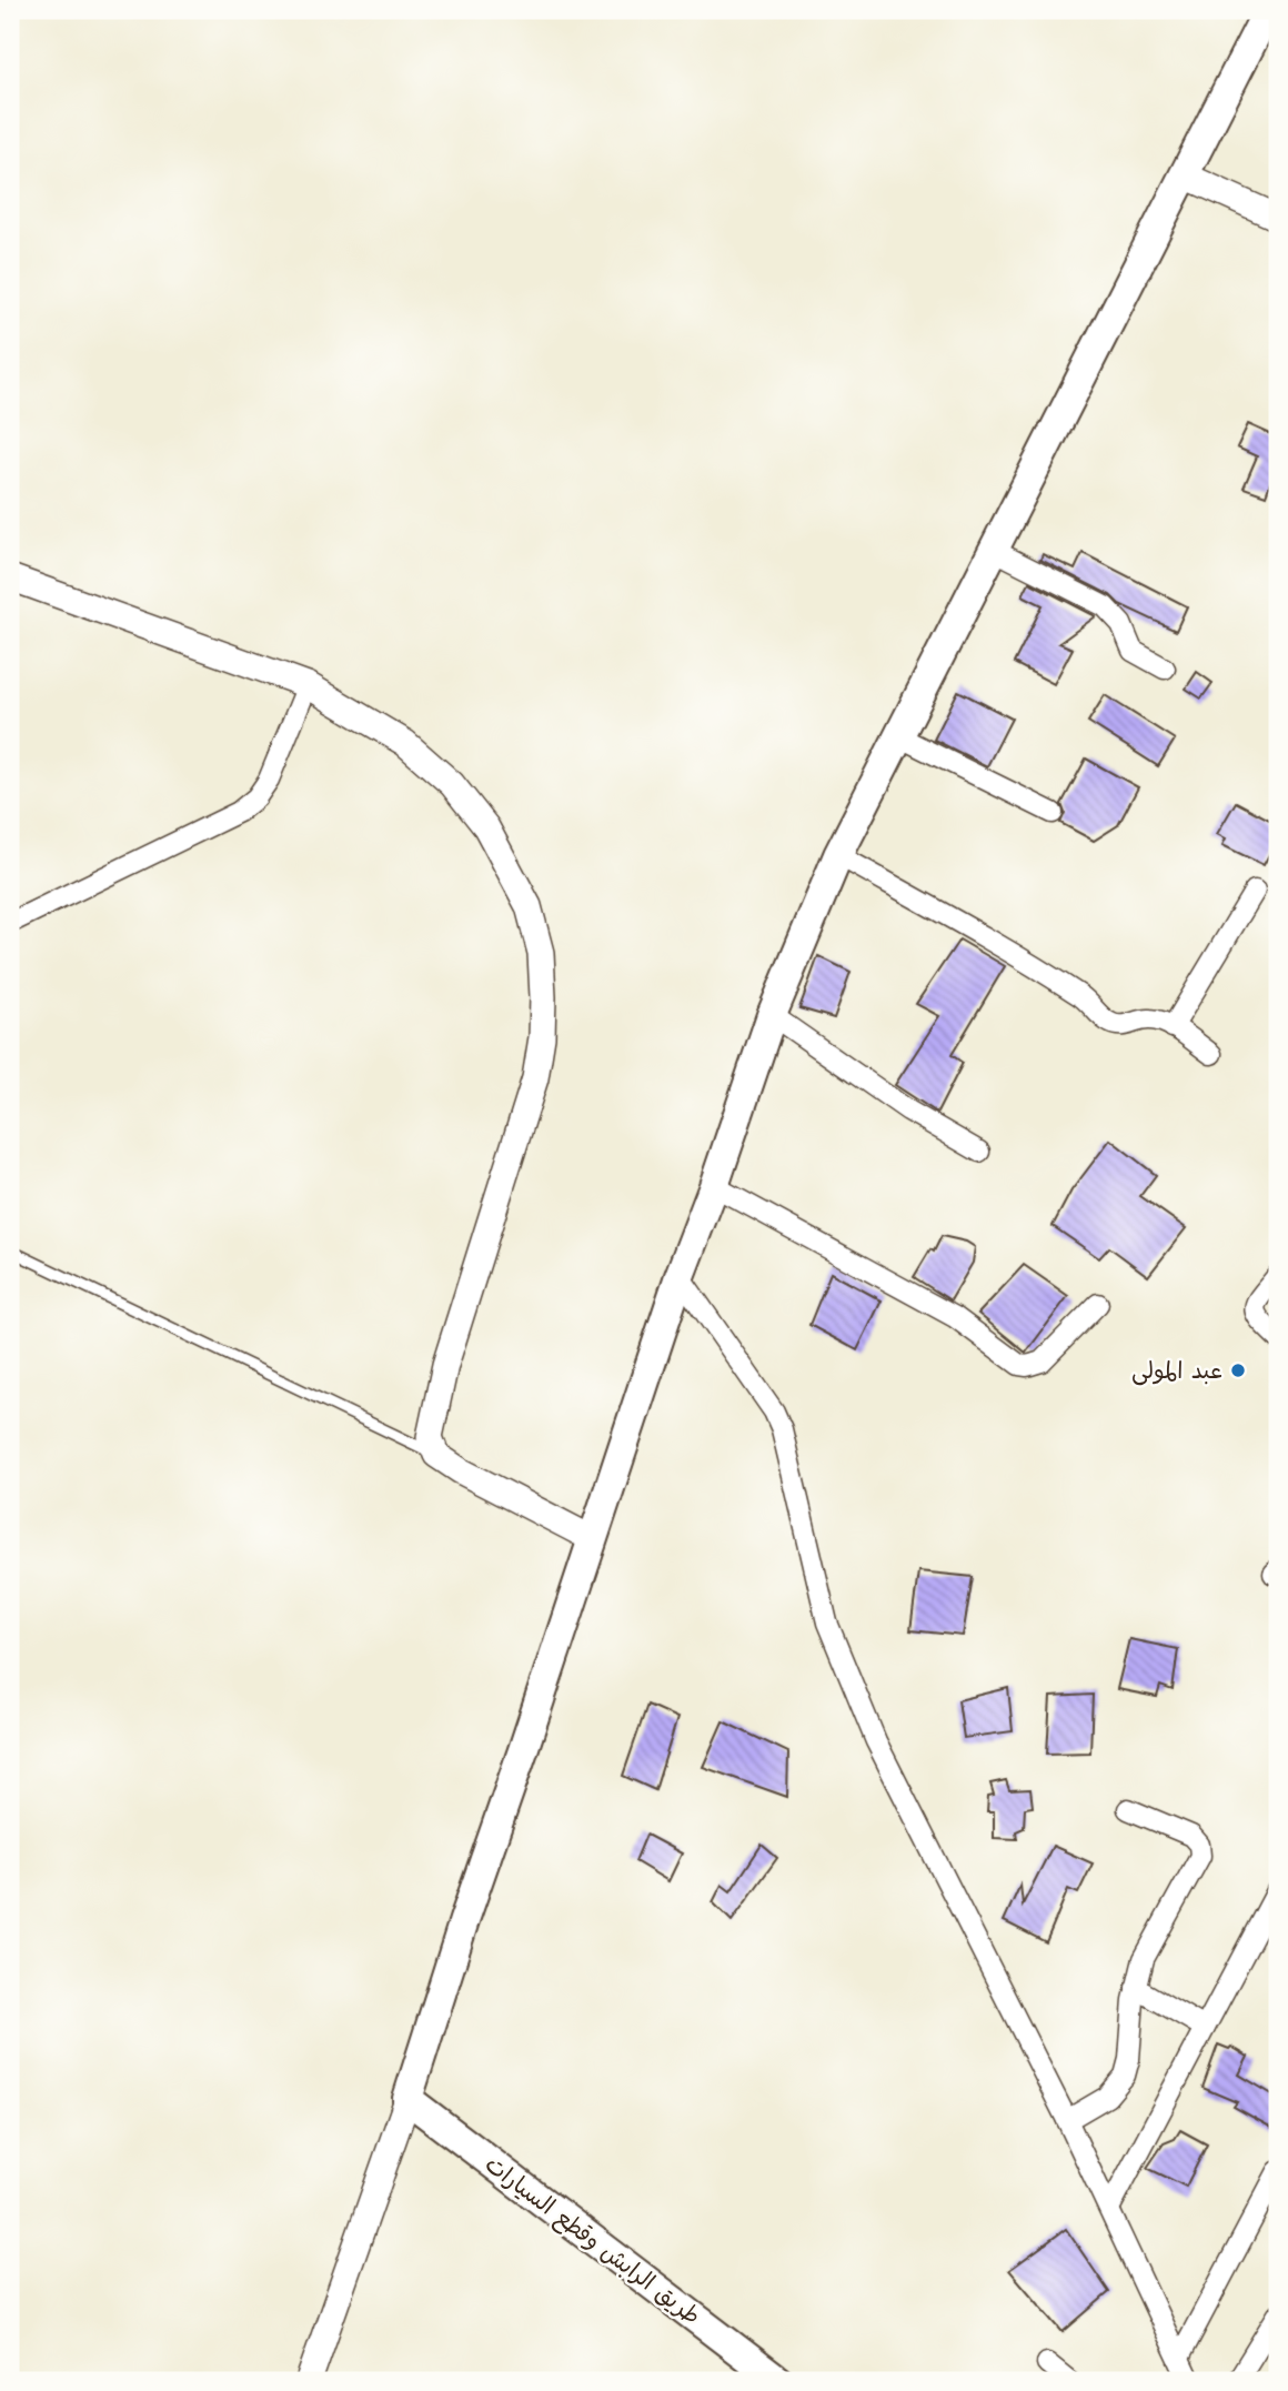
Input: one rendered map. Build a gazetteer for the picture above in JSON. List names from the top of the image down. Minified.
{"streets":{"main road":["طريق الرابش وقطع السيارات"]},"places":["عبد المولى"]}
